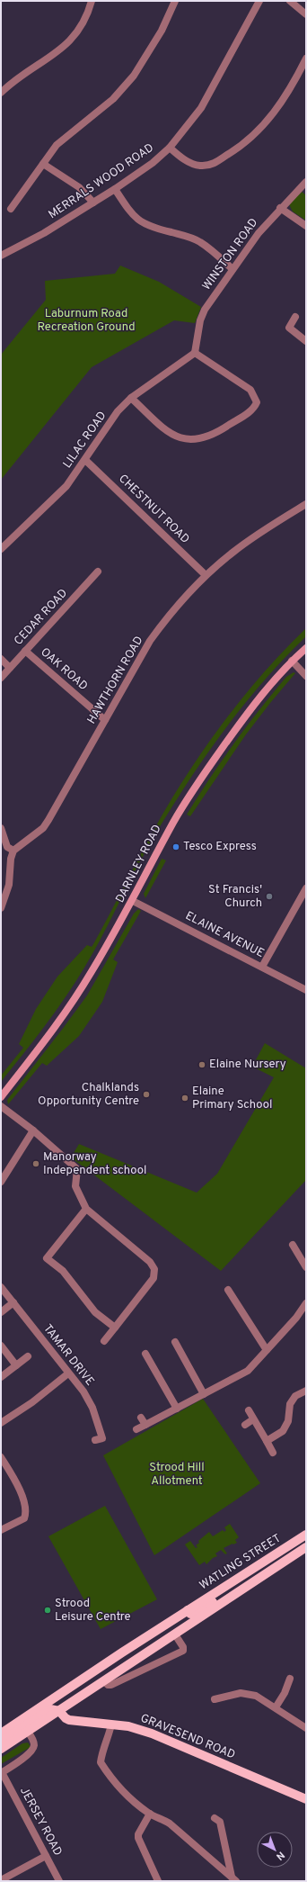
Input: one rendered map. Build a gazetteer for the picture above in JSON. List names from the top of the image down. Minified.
{"streets":{"main road":["WATLING STREET","GRAVESEND ROAD"],"street":["MERRALS WOOD ROAD","WINSTON ROAD","LILAC ROAD","CHESTNUT ROAD","CEDAR ROAD","OAK ROAD","HAWTHORN ROAD","DARNLEY ROAD","ELAINE AVENUE","TAMAR DRIVE","JERSEY ROAD"]},"crossings":[["WINSTON ROAD","LILAC ROAD"],["LILAC ROAD","CHESTNUT ROAD"],["CHESTNUT ROAD","HAWTHORN ROAD"],["CEDAR ROAD","OAK ROAD"],["OAK ROAD","HAWTHORN ROAD"],["DARNLEY ROAD","ELAINE AVENUE"],["WATLING STREET","GRAVESEND ROAD"]],"parks":["Laburnum Road Recreation Ground","Strood Hill Allotment"],"places":["Tesco Express","St Francis' Church","Elaine Nursery","Chalklands Opportunity Centre","Elaine Primary School","Manorway Independent school","Strood Leisure Centre"],"north":"bottom right"}
